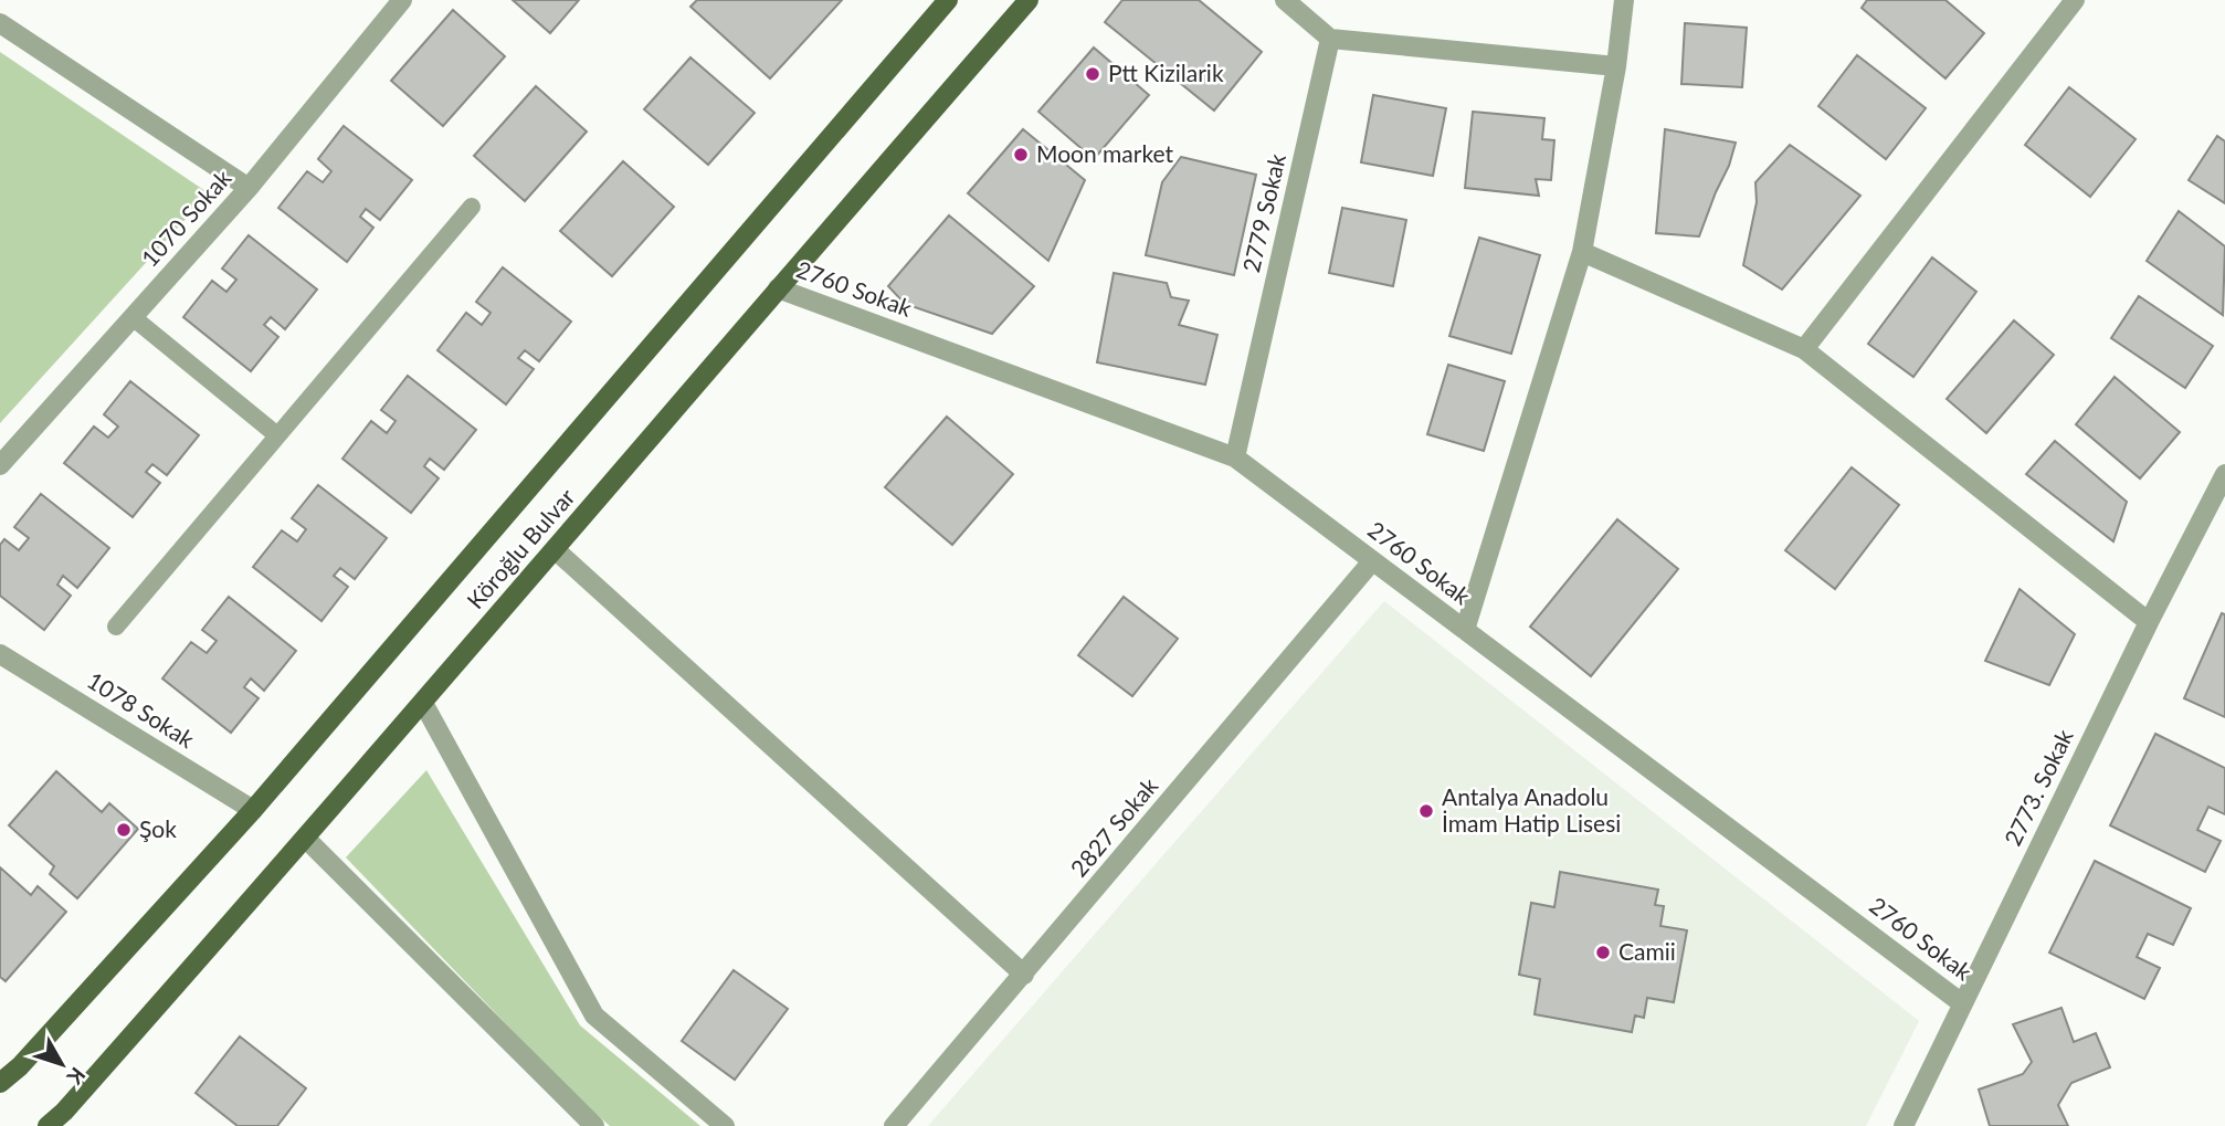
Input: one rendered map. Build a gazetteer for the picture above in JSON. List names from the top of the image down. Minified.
{"streets":{"main road":["Köroğlu Bulvar"],"street":["2779 Sokak","1070 Sokak","2760 Sokak","1078 Sokak","2773. Sokak","2827 Sokak"]},"crossings":[["2779 Sokak","2760 Sokak"],["2760 Sokak","Köroğlu Bulvar"],["2760 Sokak","2773. Sokak"],["2760 Sokak","2827 Sokak"],["Köroğlu Bulvar","1078 Sokak"]],"places":["Ptt Kizilarik","Moon market","Antalya Anadolu İmam Hatip Lisesi","Şok","Camii"],"north":"bottom right"}
